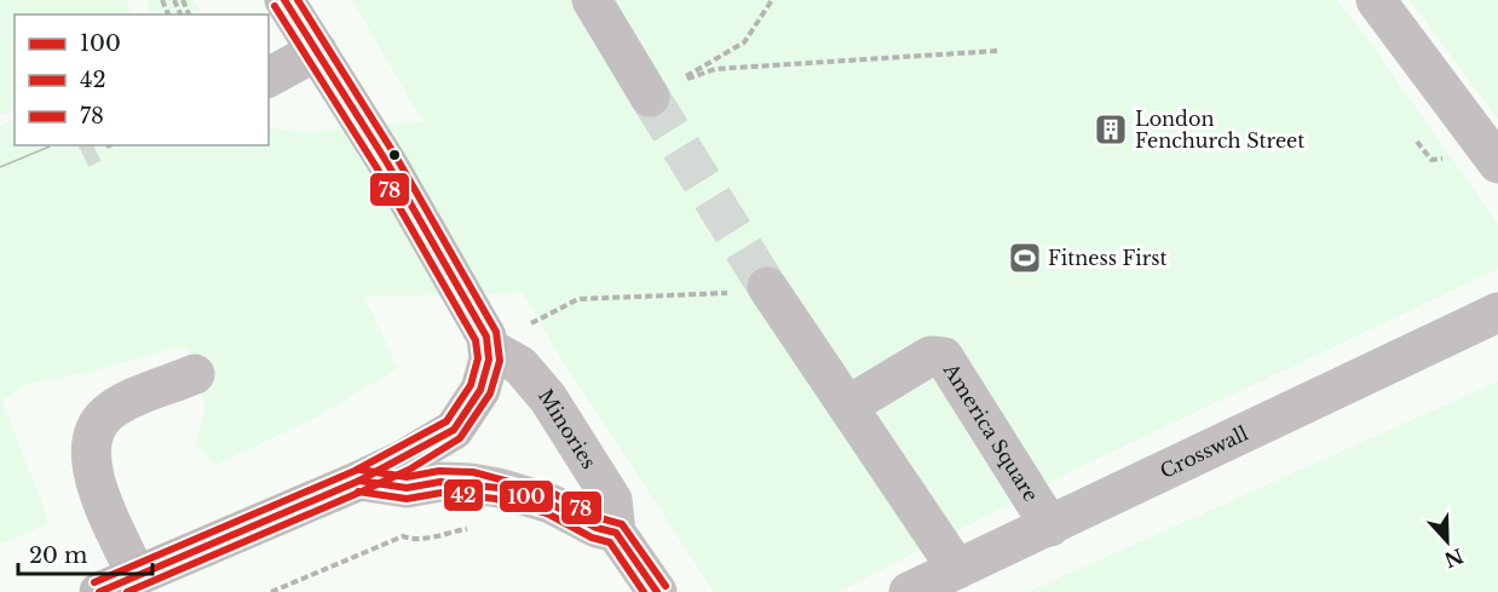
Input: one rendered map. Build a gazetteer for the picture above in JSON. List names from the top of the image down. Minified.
{"streets":{"street":["Minories","America Square","Crosswall"]},"crossings":[["America Square","Crosswall"]],"places":{"building":["London Fenchurch Street"],"sports":["Fitness First"]},"lines":["transit line 100","transit line 42","transit line 78"],"legend":["100","42","78"],"scale_bar":"20 m","north":"bottom"}
